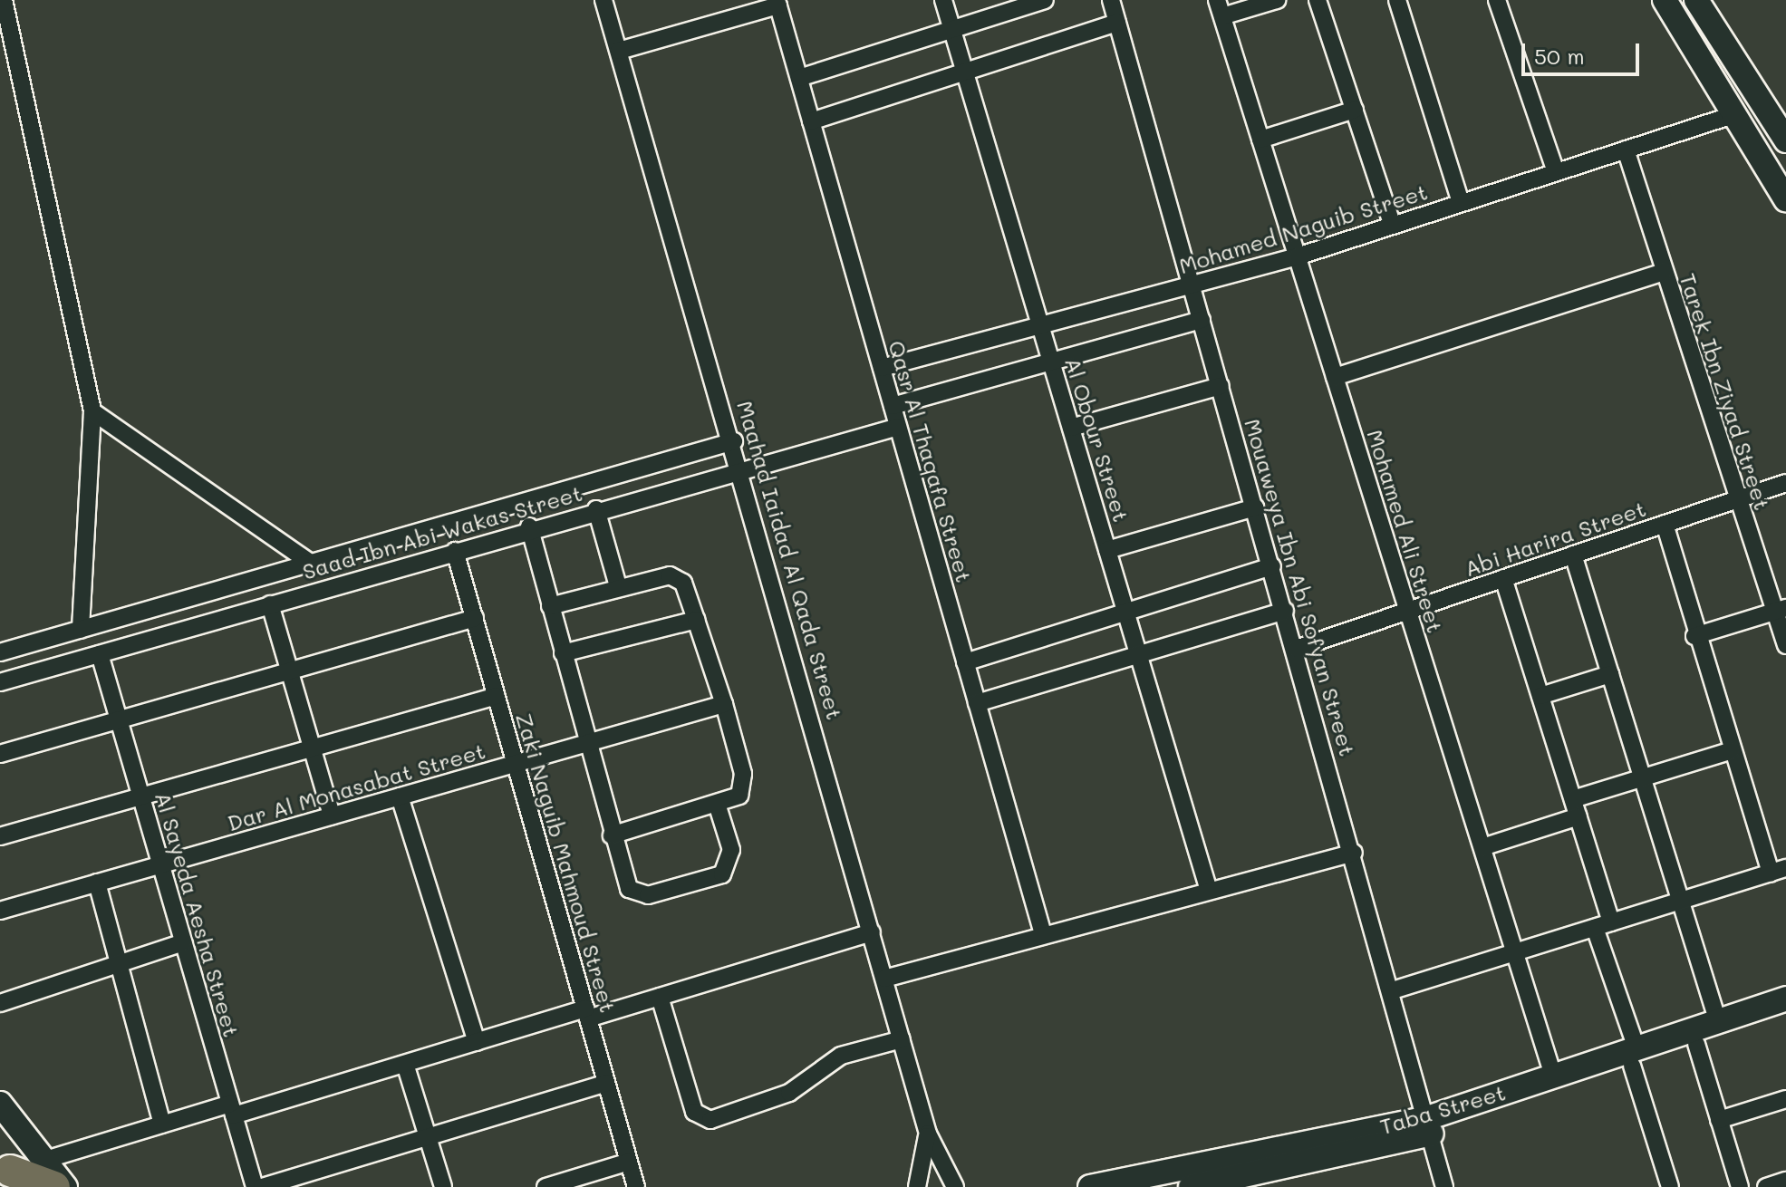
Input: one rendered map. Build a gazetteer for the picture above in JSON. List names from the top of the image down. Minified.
{"streets":{"street":["Mohamed Naguib Street","Tarek Ibn Ziyad Street","Al Obour Street","Qasr Al Thaqafa Street","Mohamed Ali Street","Saad Ibn Abi Wakas Street","Abi Harira Street","Maahad Iaidad Al Qada Street","Mouaweya Ibn Abi Sofyan Street","Dar Al Monasabat Street","Zaki Naguib Mahmoud Street","Al Sayeda Aesha Street","Taba Street"]},"crossings":[["Mohamed Naguib Street","Tarek Ibn Ziyad Street"],["Mohamed Naguib Street","Al Obour Street"],["Mohamed Naguib Street","Qasr Al Thaqafa Street"],["Mohamed Naguib Street","Mohamed Ali Street"],["Mohamed Naguib Street","Mouaweya Ibn Abi Sofyan Street"],["Tarek Ibn Ziyad Street","Abi Harira Street"],["Qasr Al Thaqafa Street","Saad Ibn Abi Wakas Street"],["Mohamed Ali Street","Abi Harira Street"],["Mohamed Ali Street","Taba Street"],["Saad Ibn Abi Wakas Street","Maahad Iaidad Al Qada Street"],["Saad Ibn Abi Wakas Street","Zaki Naguib Mahmoud Street"],["Saad Ibn Abi Wakas Street","Al Sayeda Aesha Street"],["Abi Harira Street","Mouaweya Ibn Abi Sofyan Street"],["Mouaweya Ibn Abi Sofyan Street","Taba Street"],["Dar Al Monasabat Street","Zaki Naguib Mahmoud Street"],["Dar Al Monasabat Street","Al Sayeda Aesha Street"]],"scale_bar":"50 m"}
